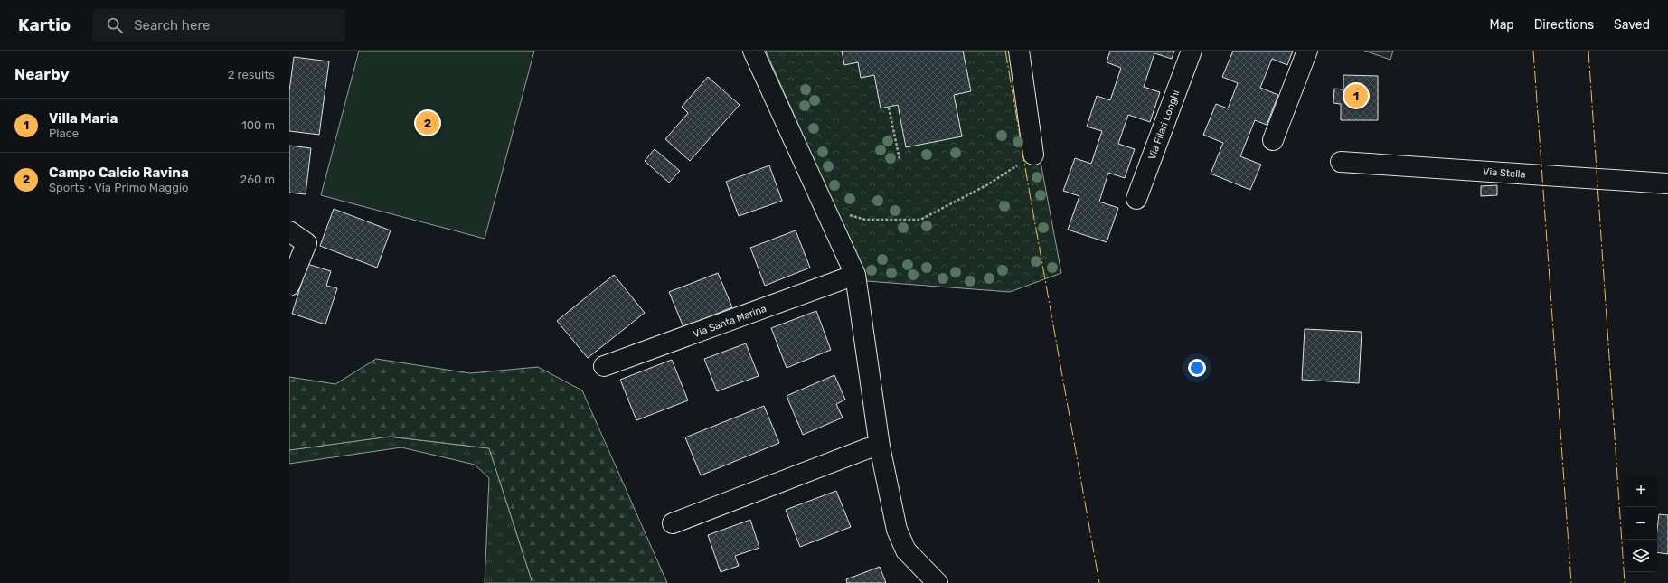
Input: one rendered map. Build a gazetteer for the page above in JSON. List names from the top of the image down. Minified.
{"streets":{"street":["Via Filari Longhi","Via Stella","Via Santa Marina"]},"page":{"header":"Kartio","search":"Search here","nav":["Map","Directions","Saved"],"heading":["Nearby","2 results"],"pins":["1","2"],"list":[{"mark":"1","name":"Villa Maria","note":"Place","value":"100 m"},{"mark":"2","name":"Campo Calcio Ravina","note":"Sports · Via Primo Maggio","value":"260 m"}],"map_buttons":["+","−"]}}
